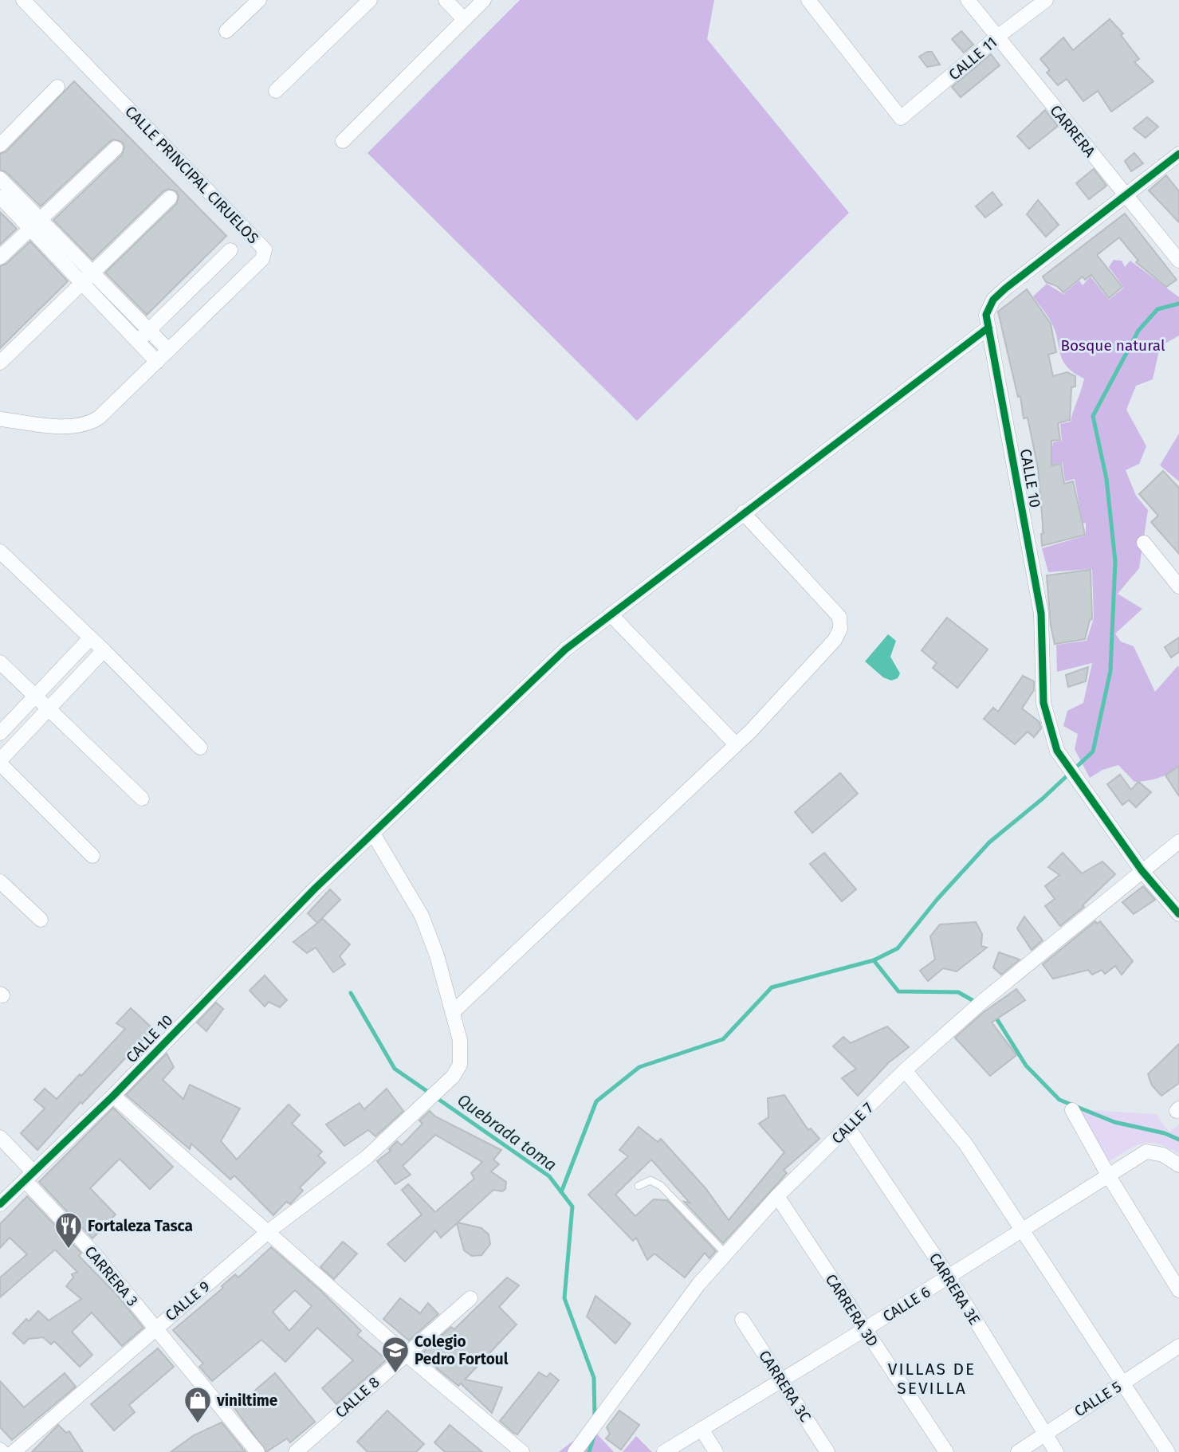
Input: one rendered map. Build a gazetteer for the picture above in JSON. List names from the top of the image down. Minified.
{"streets":{"street":["CALLE 11","CARRERA","CALLE PRINCIPAL CIRUELOS","CALLE 10","CALLE 7","CARRERA 3","CARRERA 3E","CALLE 9","CALLE 6","CARRERA 3D","CARRERA 3C","CALLE 8","CALLE 5"]},"crossings":[["CALLE 11","CARRERA"],["CARRERA","CALLE 10"],["CALLE 10","CALLE 7"],["CALLE 10","CARRERA 3"],["CALLE 7","CARRERA 3E"],["CALLE 7","CARRERA 3D"],["CARRERA 3","CALLE 9"],["CARRERA 3E","CALLE 6"],["CARRERA 3E","CALLE 5"],["CALLE 6","CARRERA 3D"],["CALLE 6","CARRERA 3C"]],"districts":["VILLAS DE SEVILLA"],"water":["Quebrada toma"],"parks":["Bosque natural"],"places":{"restaurant":["Fortaleza Tasca"],"school or university":["Colegio Pedro Fortoul"],"shop":["viniltime"]}}
